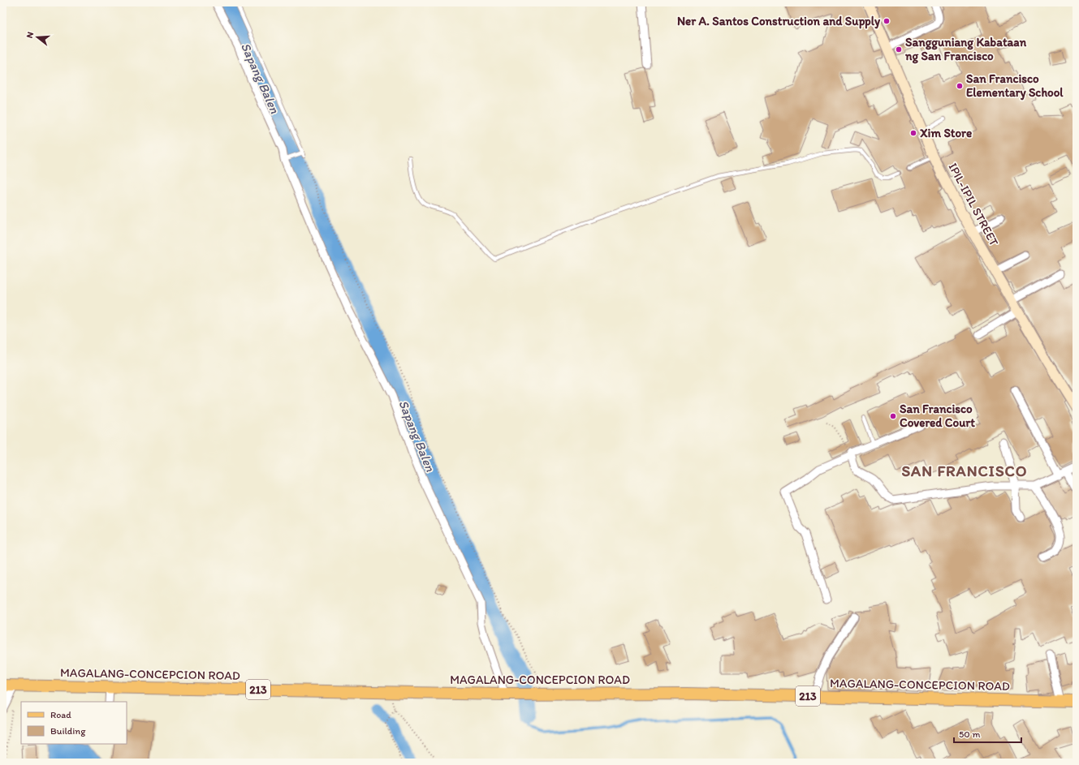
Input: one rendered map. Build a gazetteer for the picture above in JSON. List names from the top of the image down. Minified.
{"streets":{"main road":["MAGALANG-CONCEPCION ROAD","213"],"street":["IPIL-IPIL STREET"]},"districts":["SAN FRANCISCO"],"water":["Sapang Balen"],"places":["Ner A. Santos Construction and Supply","Sangguniang Kabataan ng San Francisco","San Francisco Elementary School","Xim Store","San Francisco Covered Court"],"legend":["Road","Building"],"scale_bar":"50 m","north":"left"}
